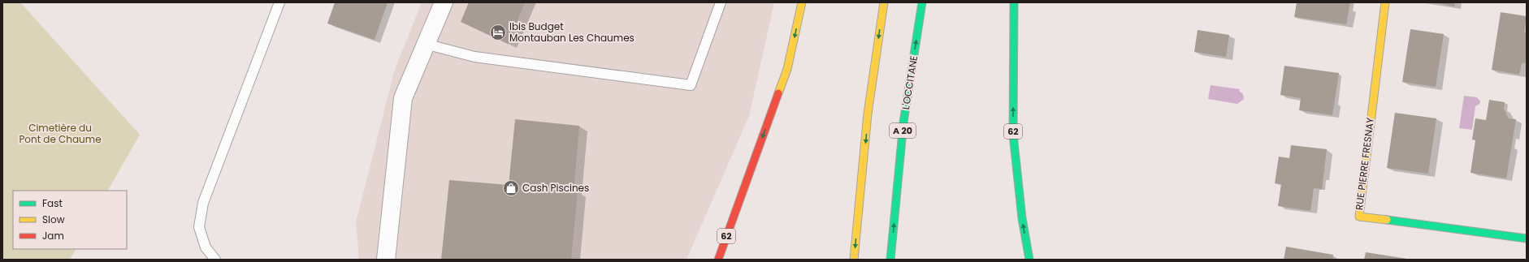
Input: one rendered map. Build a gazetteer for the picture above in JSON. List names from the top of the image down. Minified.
{"streets":{"main road":["L'OCCITANE","A 20","62","RUE PIERRE FRESNAY"]},"parks":["Cimetière du Pont de Chaume"],"places":{"hotel":["Ibis Budget Montauban Les Chaumes"],"shop":["Cash Piscines"]},"legend":["Fast","Slow","Jam"]}
